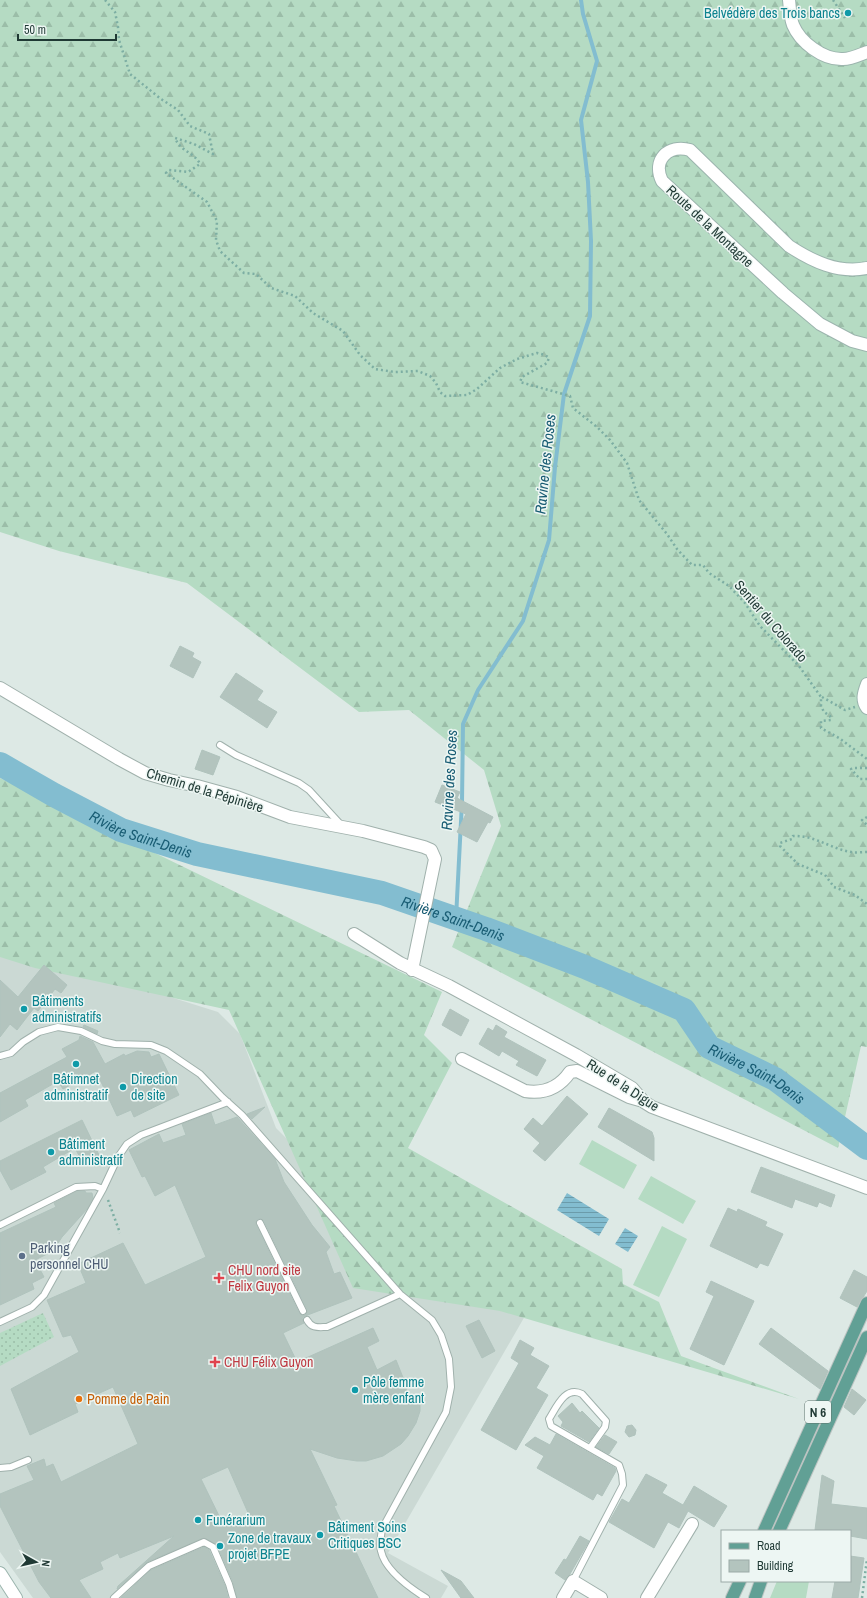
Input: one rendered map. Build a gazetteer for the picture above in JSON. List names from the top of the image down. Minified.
{"streets":{"main road":["N 6"],"street":["Route de la Montagne","Chemin de la Pépinière","Rue de la Digue"],"path":["Sentier du Colorado"]},"crossings":[["Chemin de la Pépinière","Rue de la Digue"]],"water":["Ravine des Roses","Rivière Saint-Denis"],"places":{"other":["Belvédère des Trois bancs","Bâtiments administratifs","Bâtimnet administratif","Direction de site","Bâtiment administratif","Parking personnel CHU","Pôle femme mère enfant","Pomme de Pain","Funérarium","Bâtiment Soins Critiques BSC","Zone de travaux projet BFPE"],"health":["CHU nord site Felix Guyon","CHU Félix Guyon"]},"legend":["Road","Building"],"scale_bar":"50 m","north":"right"}
